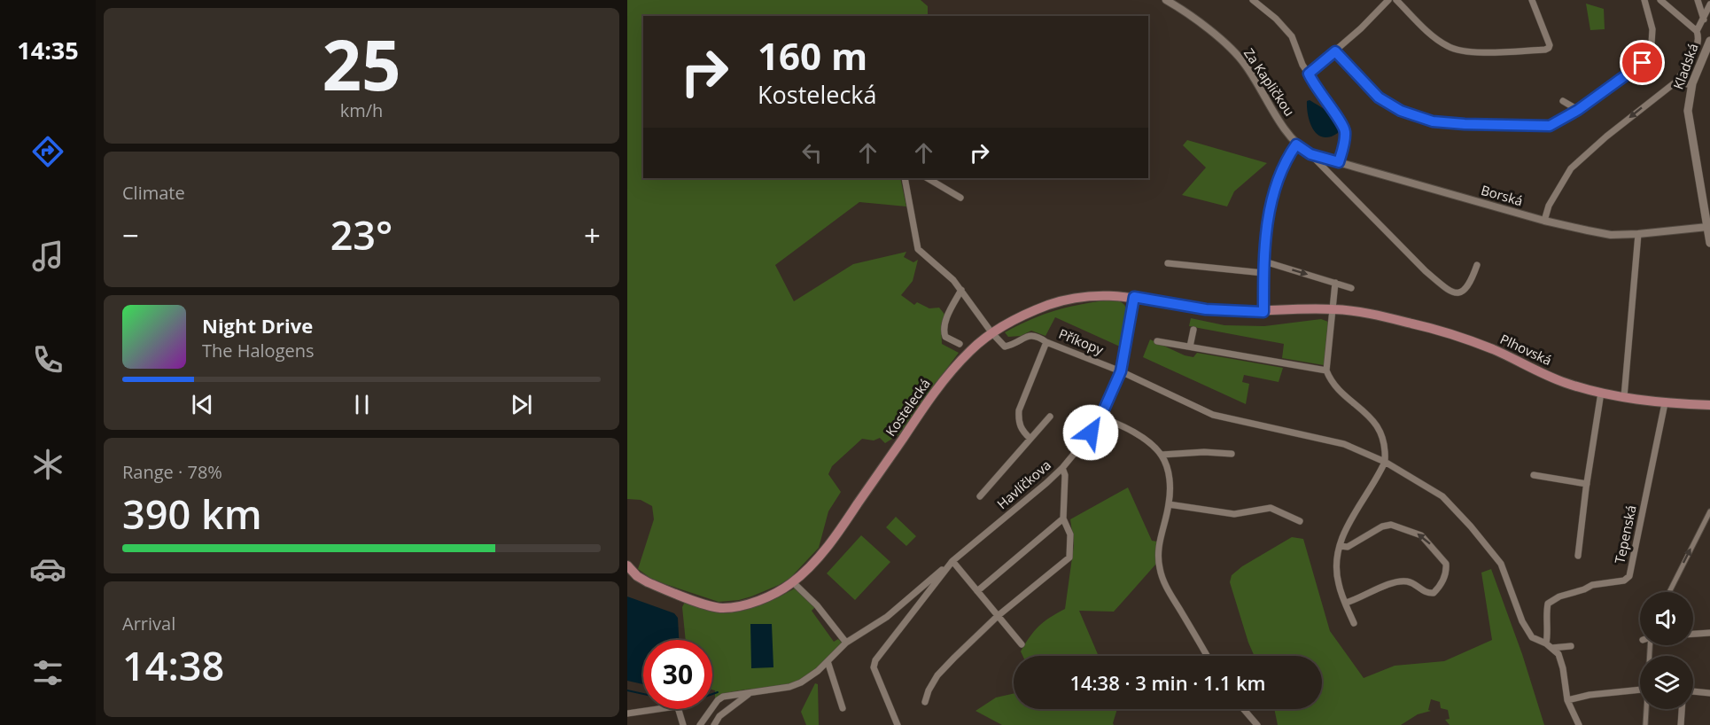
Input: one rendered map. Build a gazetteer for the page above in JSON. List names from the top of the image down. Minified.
{"streets":{"main road":["Kladská","Plhovská","Kostelecká"],"street":["Za Kapličkou","Borská","Příkopy","Havlíčkova","Tepenská"]},"crossings":[["Kladská","Borská"],["Za Kapličkou","Borská"],["Příkopy","Havlíčkova"],["Plhovská","Kostelecká"],["Plhovská","Tepenská"],["Kostelecká","Havlíčkova"]],"page":{"tabs":"14:35","tile":[["25","km/h"],"Climate",["Range · 78%","390 km"],["Arrival","14:38"]],"turn":["160 m","Kostelecká"],"heat":["−","23°","+"],"song":["Night Drive","The Halogens"],"limit":"30","trip":"14:38 · 3 min · 1.1 km"}}
